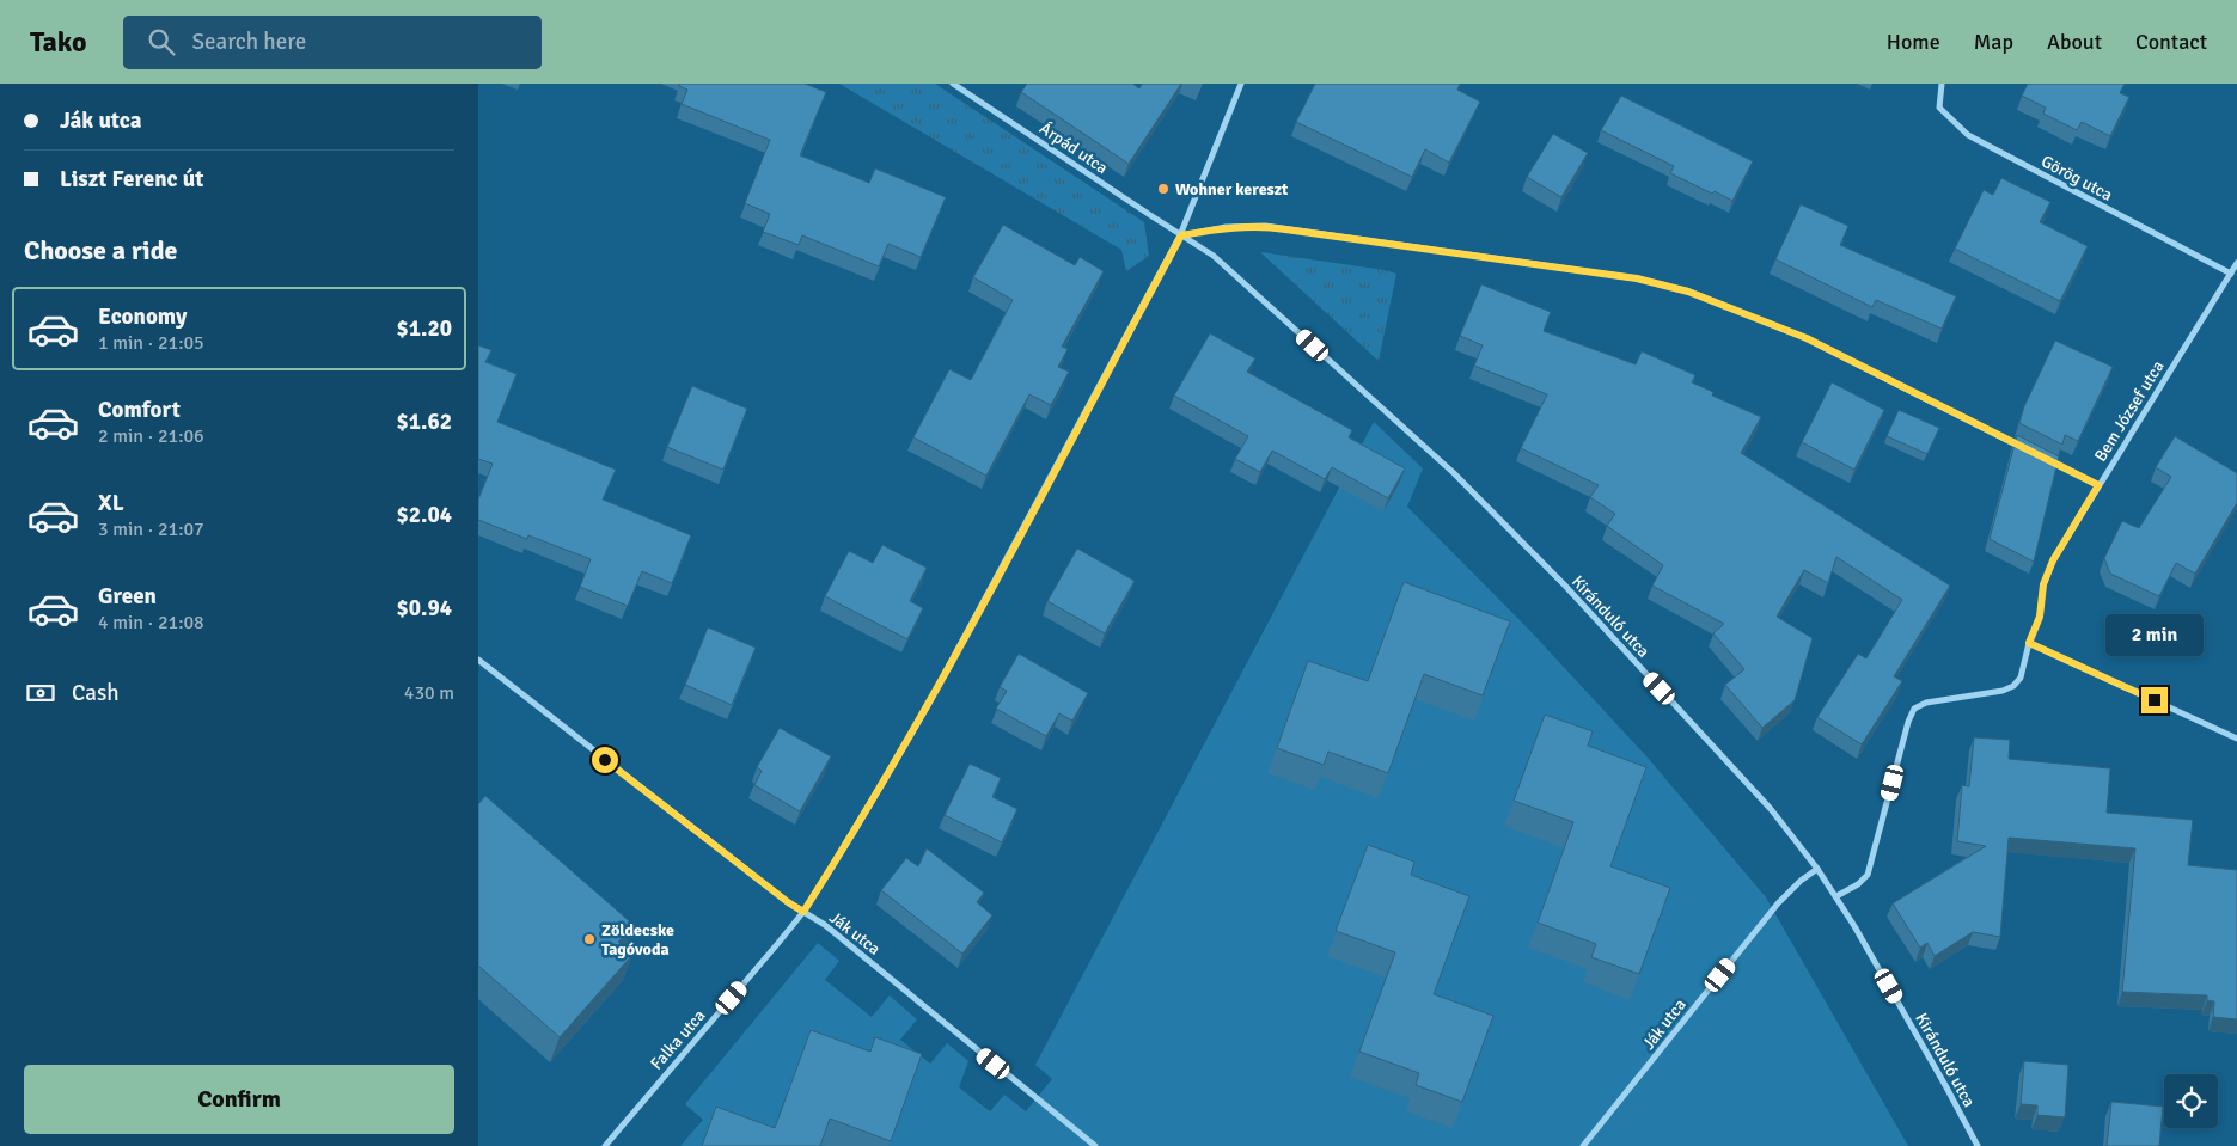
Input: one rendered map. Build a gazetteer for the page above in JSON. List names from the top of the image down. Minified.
{"streets":{"street":["Árpád utca","Görög utca","Bem József utca","Kiránduló utca","Ják utca","Falka utca"]},"crossings":[["Árpád utca","Kiránduló utca"],["Árpád utca","Falka utca"],["Görög utca","Bem József utca"],["Bem József utca","Kiránduló utca"],["Kiránduló utca","Ják utca"],["Kiránduló utca","Falka utca"],["Ják utca","Falka utca"]],"places":["Wohner kereszt","Zöldecske Tagóvoda"],"page":{"header":"Tako","search":"Search here","nav":["Home","Map","About","Contact"],"banner":["Ják utca","Liszt Ferenc út"],"heading":"Choose a ride","list":[{"name":"Economy","note":"1 min · 21:05","value":"$1.20"},{"name":"Comfort","note":"2 min · 21:06","value":"$1.62"},{"name":"XL","note":"3 min · 21:07","value":"$2.04"},{"name":"Green","note":"4 min · 21:08","value":"$0.94"}],"bubble":"2 min","pay":["Cash","430 m"],"buttons":"Confirm"}}
